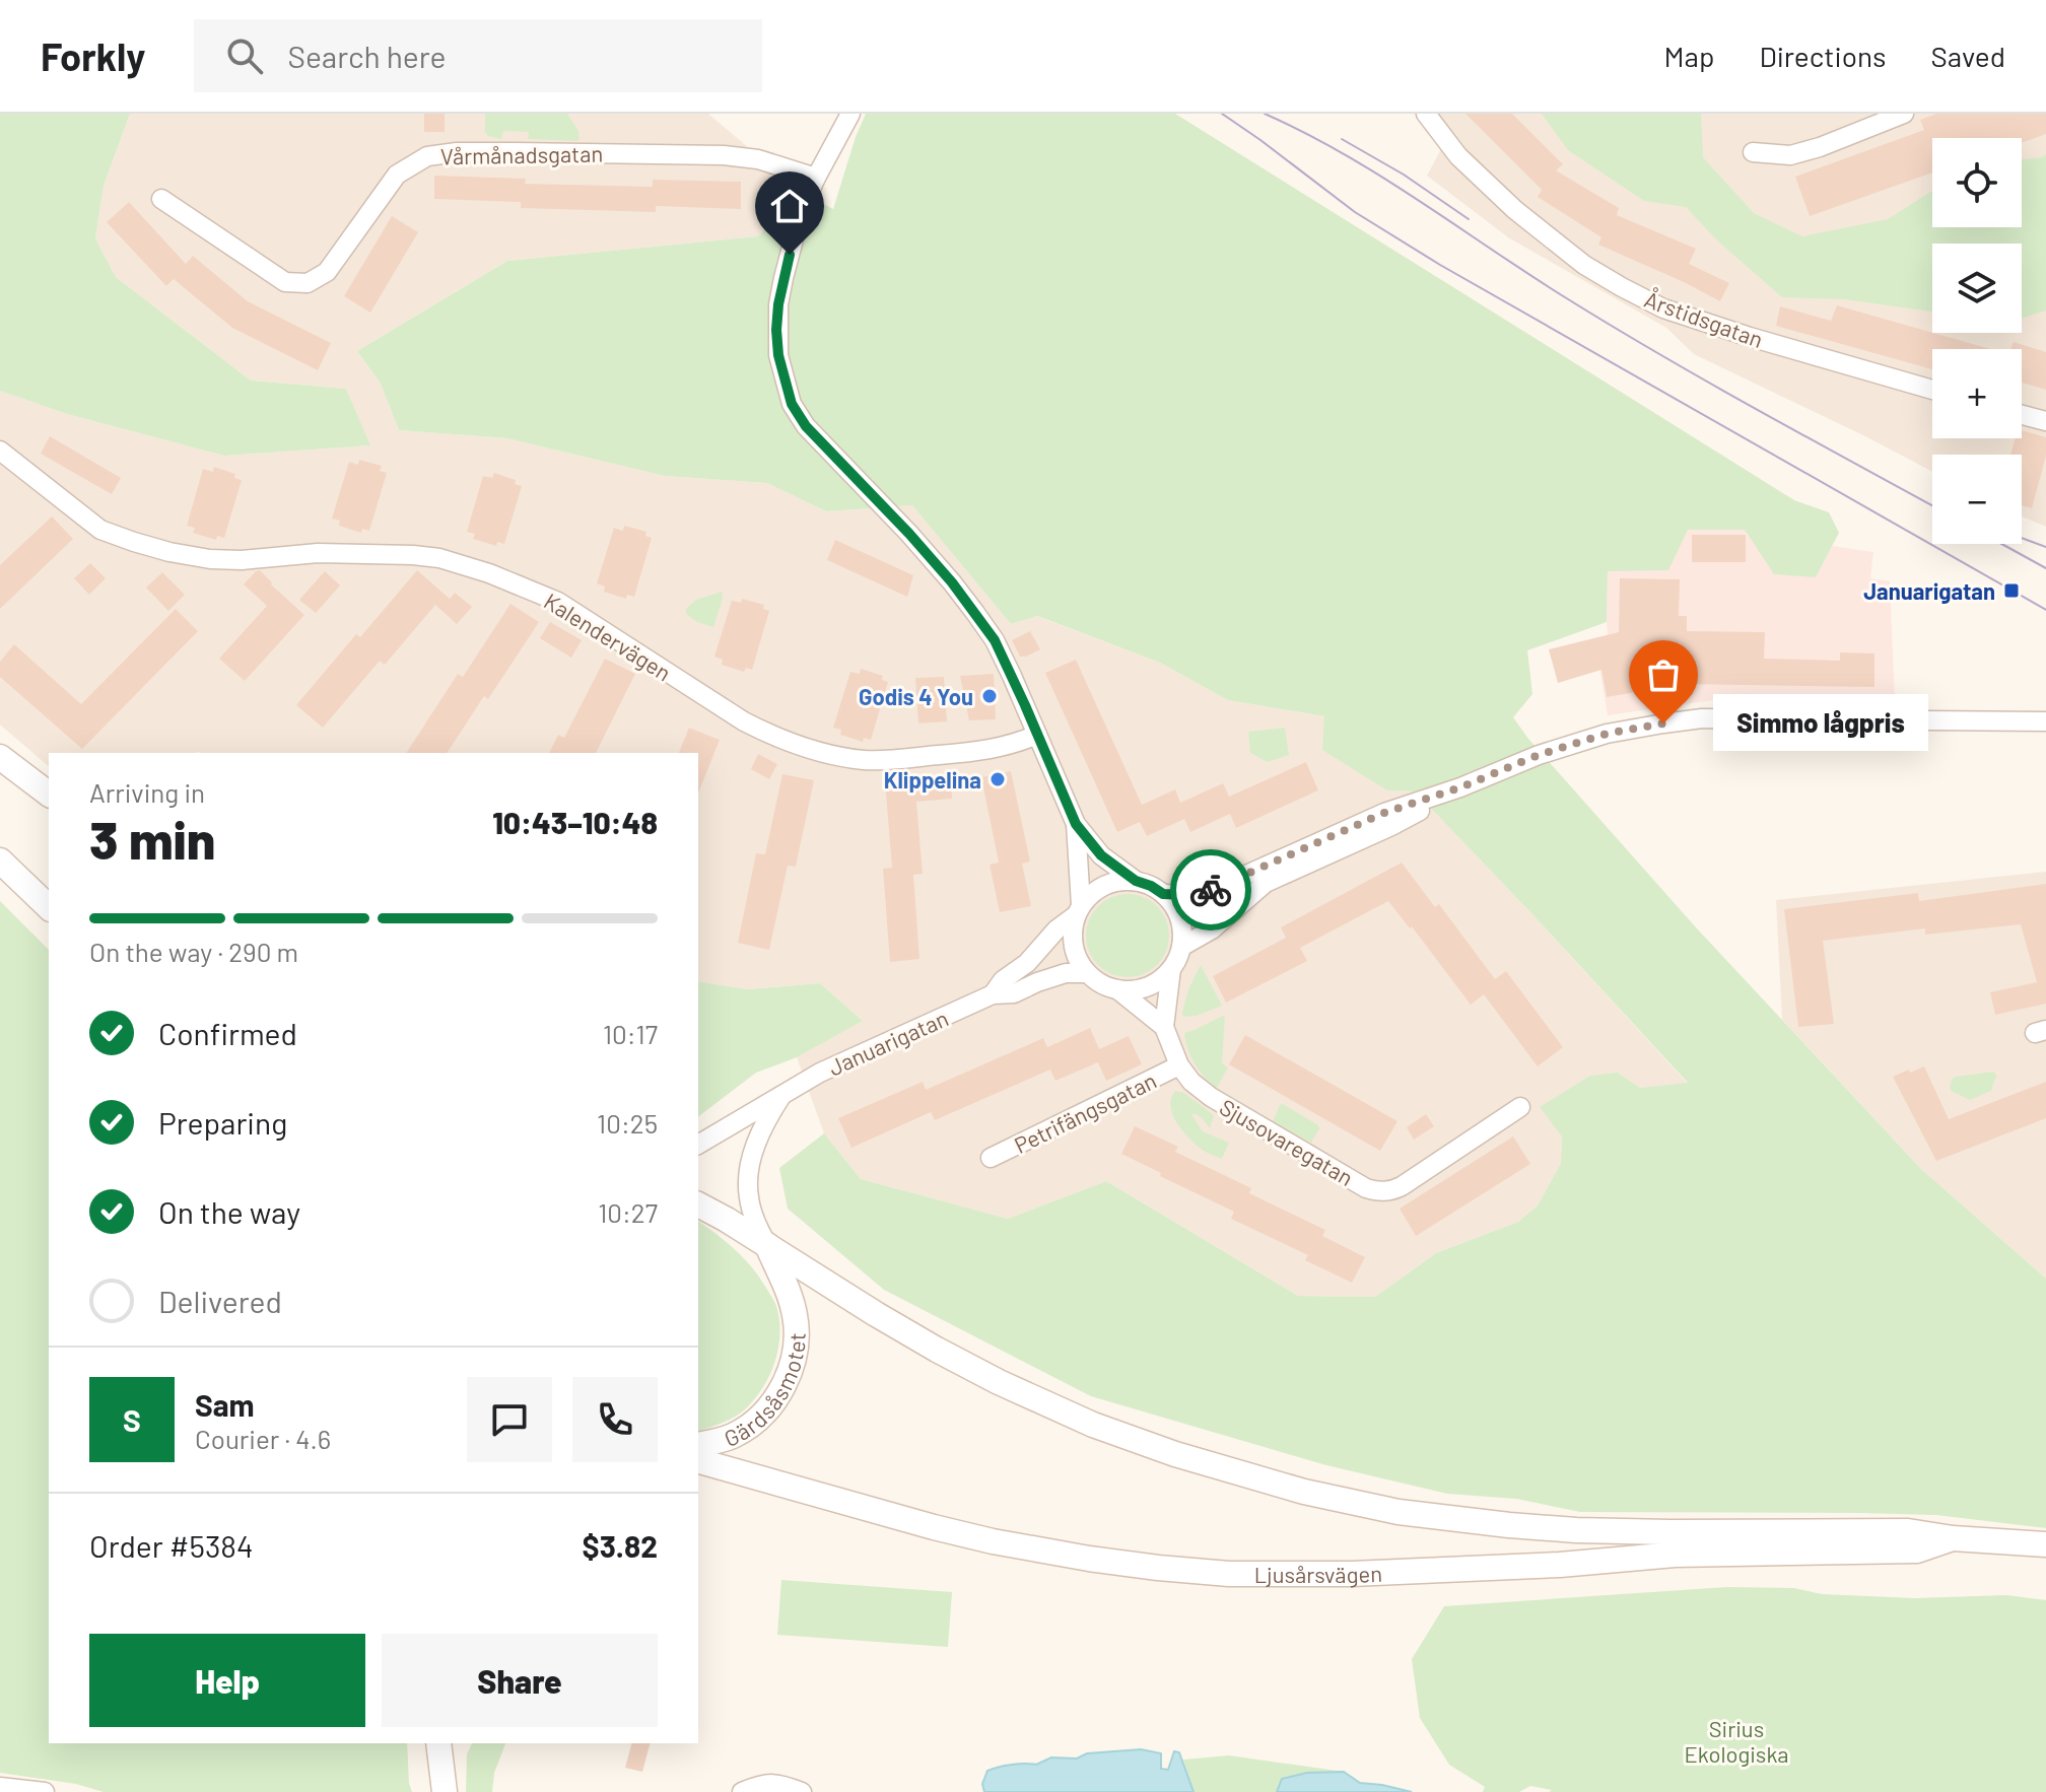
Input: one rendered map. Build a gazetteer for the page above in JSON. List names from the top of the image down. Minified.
{"streets":{"main road":["Gärdsåsmotet","Ljusårsvägen"],"street":["Vårmånadsgatan","Årstidsgatan","Kalendervägen","Januarigatan","Petrifängsgatan","Sjusovaregatan"]},"crossings":[["Januarigatan","Sjusovaregatan"],["Petrifängsgatan","Sjusovaregatan"],["Gärdsåsmotet","Ljusårsvägen"]],"parks":["Sirius Ekologiska"],"places":{"transit":["Januarigatan"],"other":["Godis 4 You","Simmo lågpris","Klippelina"]},"page":{"header":"Forkly","search":"Search here","nav":["Map","Directions","Saved"],"map_buttons":["+","−"],"bubble":"Simmo lågpris","heading":["3 min","Arriving in","10:43–10:48"],"panel":["Sam","Courier · 4.6","Order #5384","$3.82"],"bar":"On the way · 290 m","list":[["Confirmed","10:17"],["Preparing","10:25"],["On the way","10:27"],"Delivered"],"round":"S","buttons":["Help","Share"]}}
